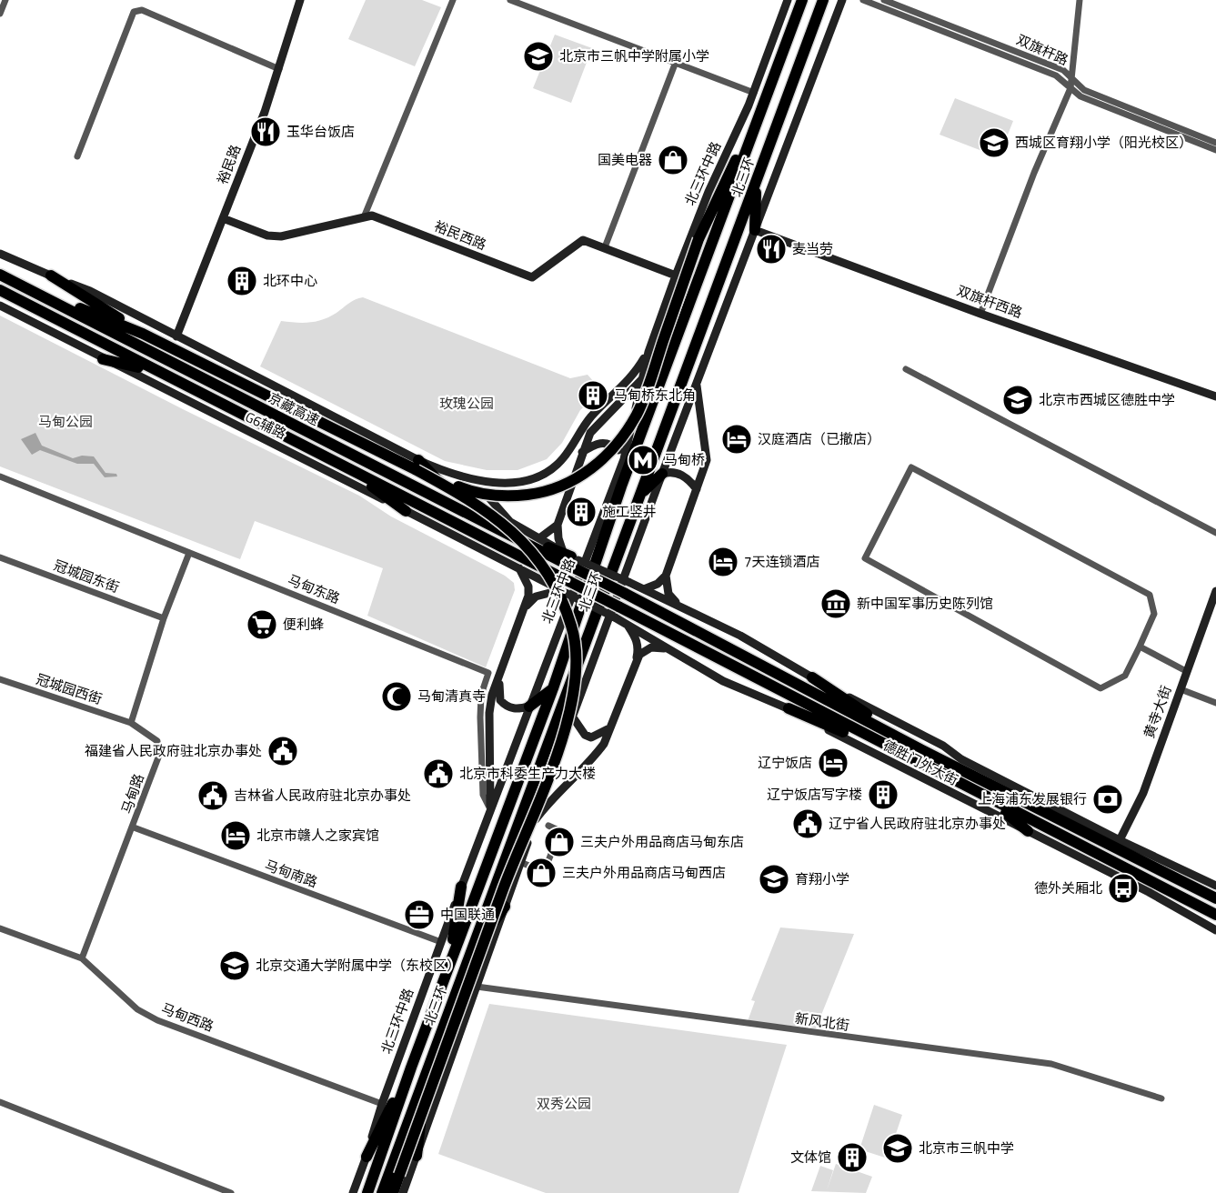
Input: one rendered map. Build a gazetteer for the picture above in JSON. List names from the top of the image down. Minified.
{"streets":{"highway":["北三环","京藏高速","德胜门外大街"],"street":["双旗杆路","裕民路","北三环中路","裕民西路","双旗杆西路","G6辅路","冠城园东街","马甸东路","冠城园西街","黄寺大街","马甸路","马甸南路","马甸西路","新风北街"]},"crossings":[["裕民路","裕民西路"],["北三环中路","裕民西路"],["北三环中路","马甸东路"],["北三环中路","马甸南路"],["北三环中路","马甸西路"],["京藏高速","G6辅路"],["冠城园西街","马甸路"],["黄寺大街","德胜门外大街"],["马甸路","马甸南路"],["马甸路","马甸西路"]],"parks":["玫瑰公园","马甸公园","双秀公园"],"places":{"school or university":["北京市三帆中学附属小学","西城区育翔小学（阳光校区）","北京市西城区德胜中学","育翔小学","北京交通大学附属中学（东校区）","北京市三帆中学"],"restaurant":["玉华台饭店","麦当劳"],"shop":["国美电器","三夫户外用品商店马甸东店","三夫户外用品商店马甸西店"],"building":["北环中心","马甸桥东北角","施工竖井","辽宁饭店写字楼","文体馆"],"hotel":["汉庭酒店（已撤店）","7天连锁酒店","辽宁饭店","北京市赣人之家宾馆"],"metro station":["马甸桥"],"museum":["新中国军事历史陈列馆"],"supermarket":["便利蜂"],"mosque":["马甸清真寺"],"public building":["福建省人民政府驻北京办事处","北京市科委生产力大楼","吉林省人民政府驻北京办事处","辽宁省人民政府驻北京办事处"],"bank":["上海浦东发展银行"],"bus stop":["德外关厢北"],"office":["中国联通"]}}
